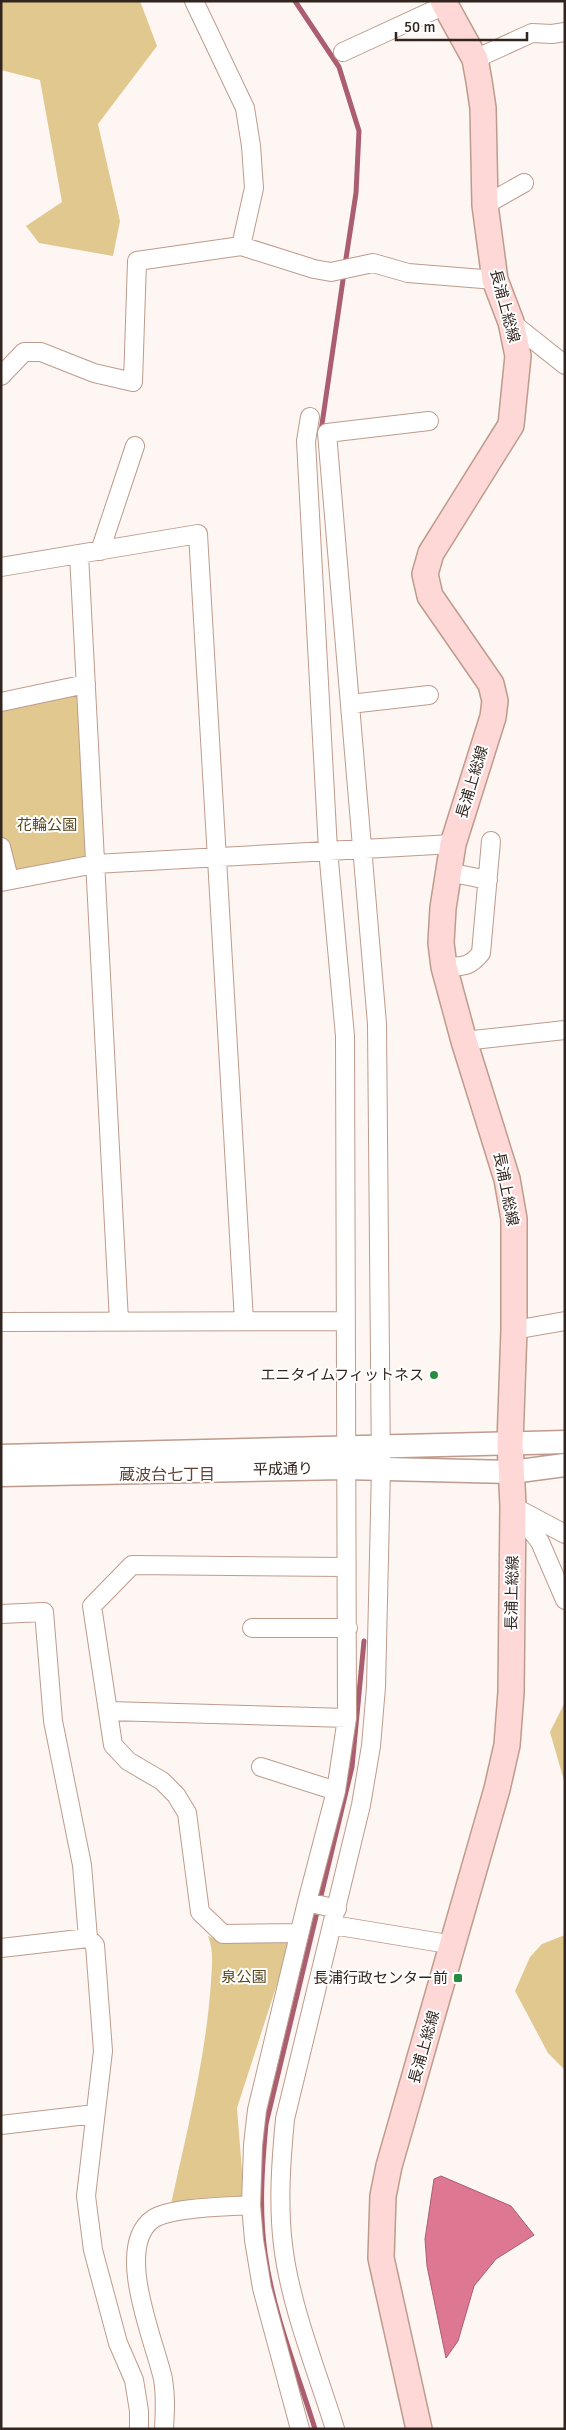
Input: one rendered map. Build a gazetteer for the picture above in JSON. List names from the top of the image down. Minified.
{"streets":{"main road":["長浦上総線"],"street":["平成通り"]},"crossings":[["長浦上総線","平成通り"]],"districts":["蔵波台七丁目"],"parks":["花輪公園","泉公園"],"places":{"other":["エニタイムフィットネス"],"transit":["長浦行政センター前"]},"scale_bar":"50 m"}
